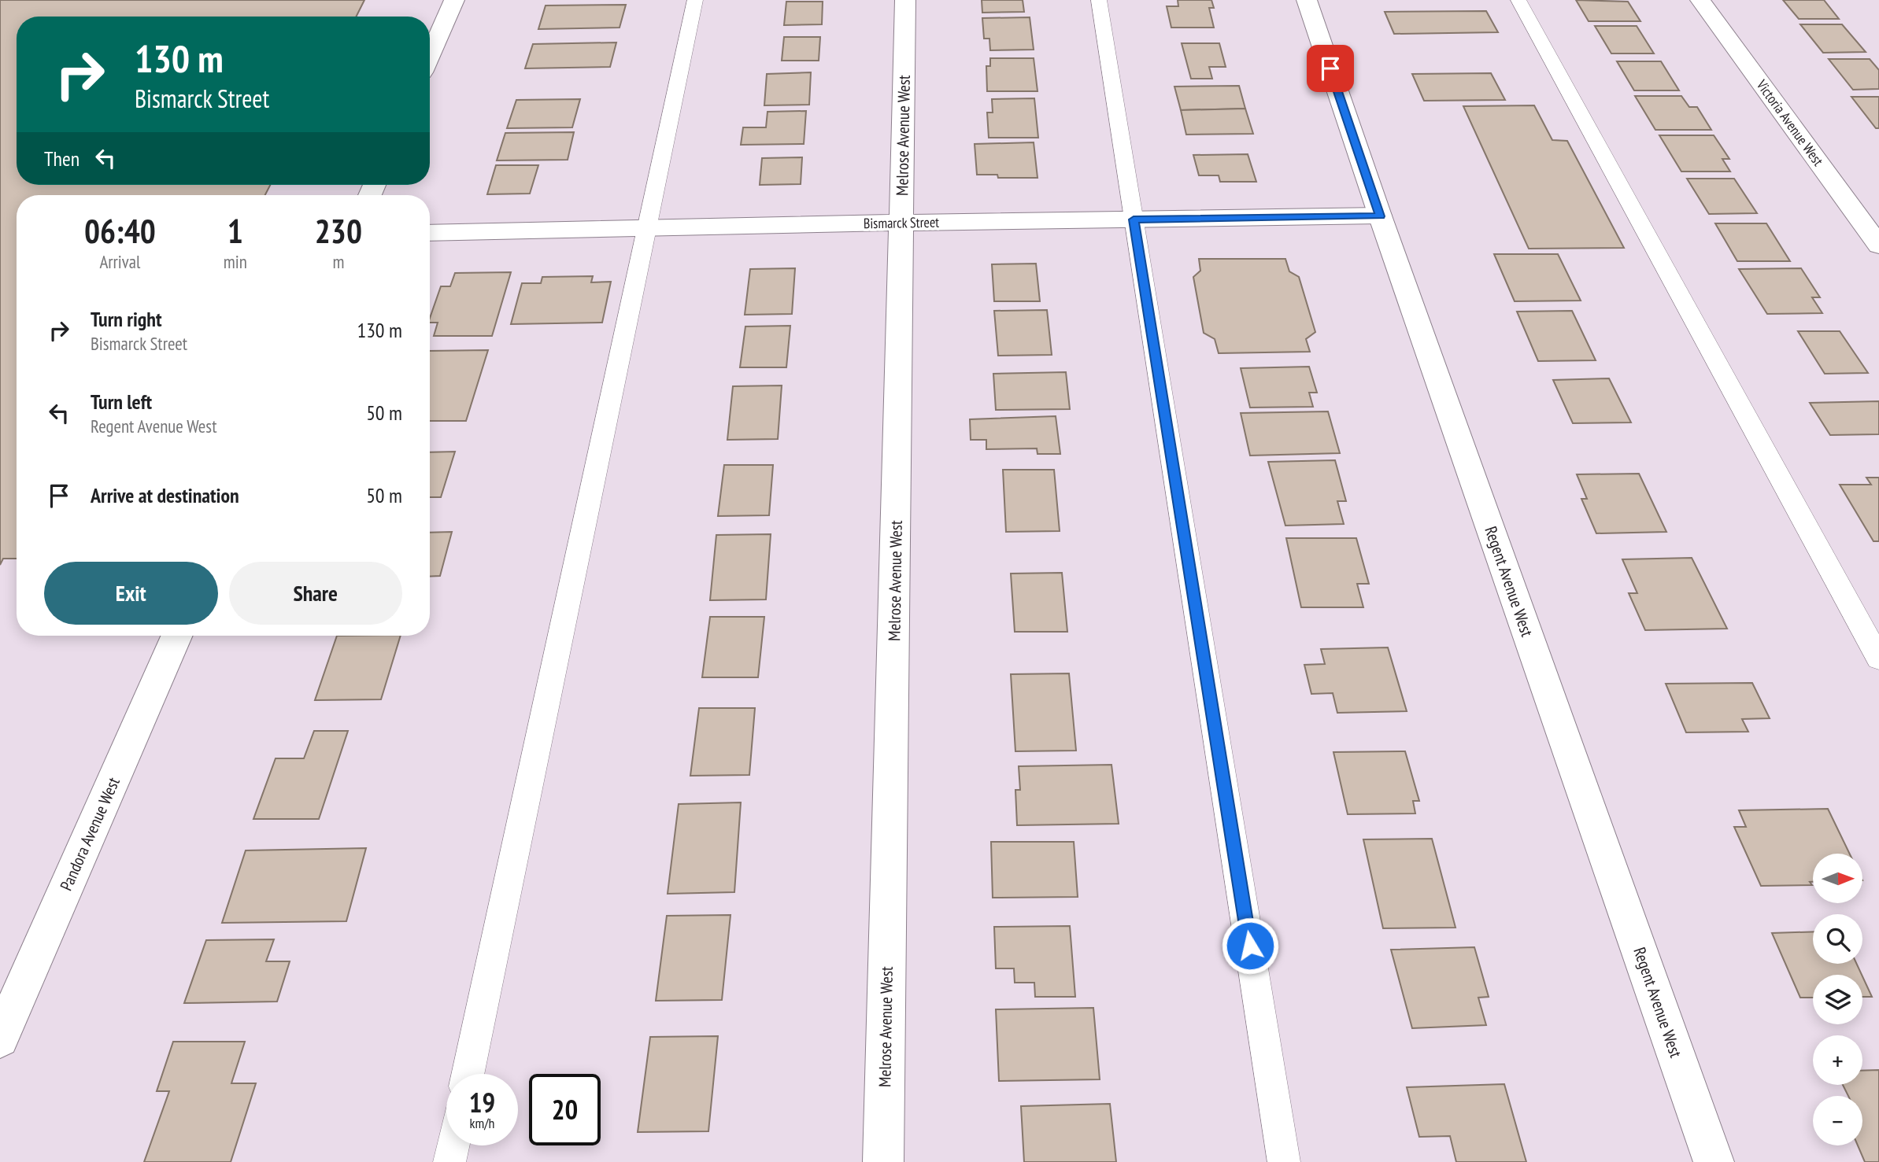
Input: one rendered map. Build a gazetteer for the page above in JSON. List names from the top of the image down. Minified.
{"streets":{"street":["Victoria Avenue West","Melrose Avenue West","Bismarck Street","Regent Avenue West","Pandora Avenue West"]},"crossings":[["Melrose Avenue West","Bismarck Street"],["Bismarck Street","Regent Avenue West"]],"north":"right","page":{"turn":["130 m","Bismarck Street"],"then":"Then","eta":["06:40","Arrival","1","min","230","m"],"list":[{"name":"Turn right","note":"Bismarck Street","value":"130 m"},{"name":"Turn left","note":"Regent Avenue West","value":"50 m"},{"name":"Arrive at destination","value":"50 m"}],"buttons":["Exit","Share"],"map_buttons":["+","−"],"speed":"19 km/h","limit":"20"}}
